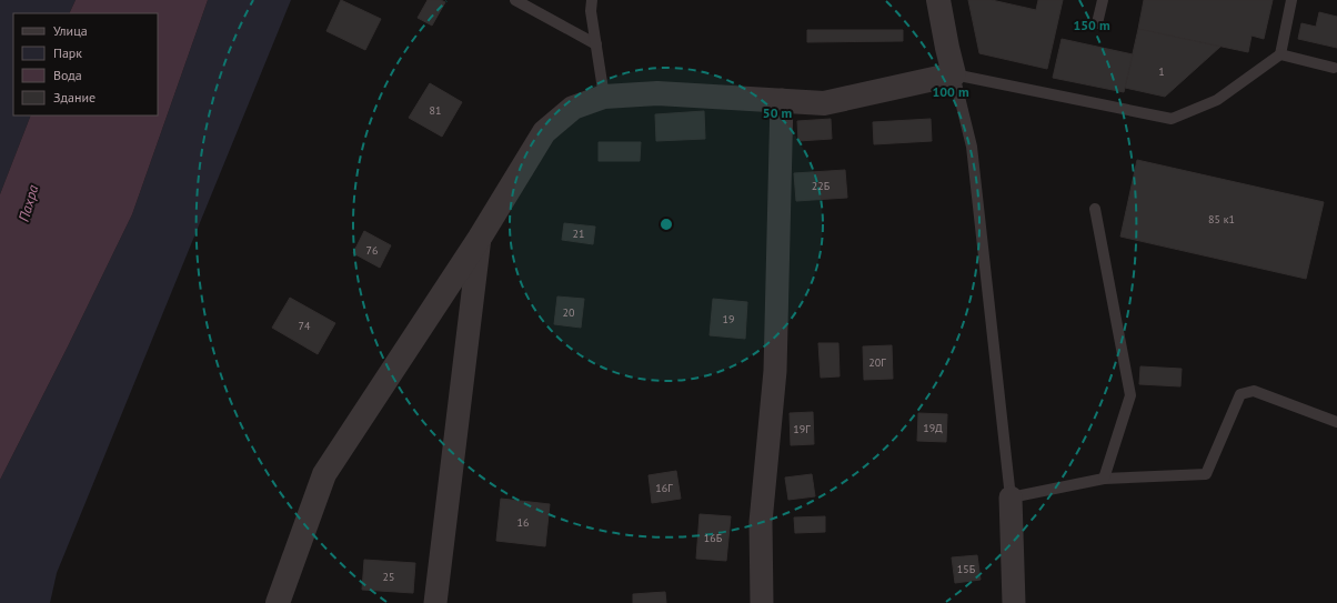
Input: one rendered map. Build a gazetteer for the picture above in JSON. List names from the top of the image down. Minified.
{"water":["Пахра"],"house_numbers":["1","81","22Б","85 к1","21","76","20","19","74","20Г","19Д","19Г","16Г","16","16Б","15Б","25"],"legend":["Улица","Парк","Вода","Здание"],"rings":["150 m","100 m","50 m"]}
